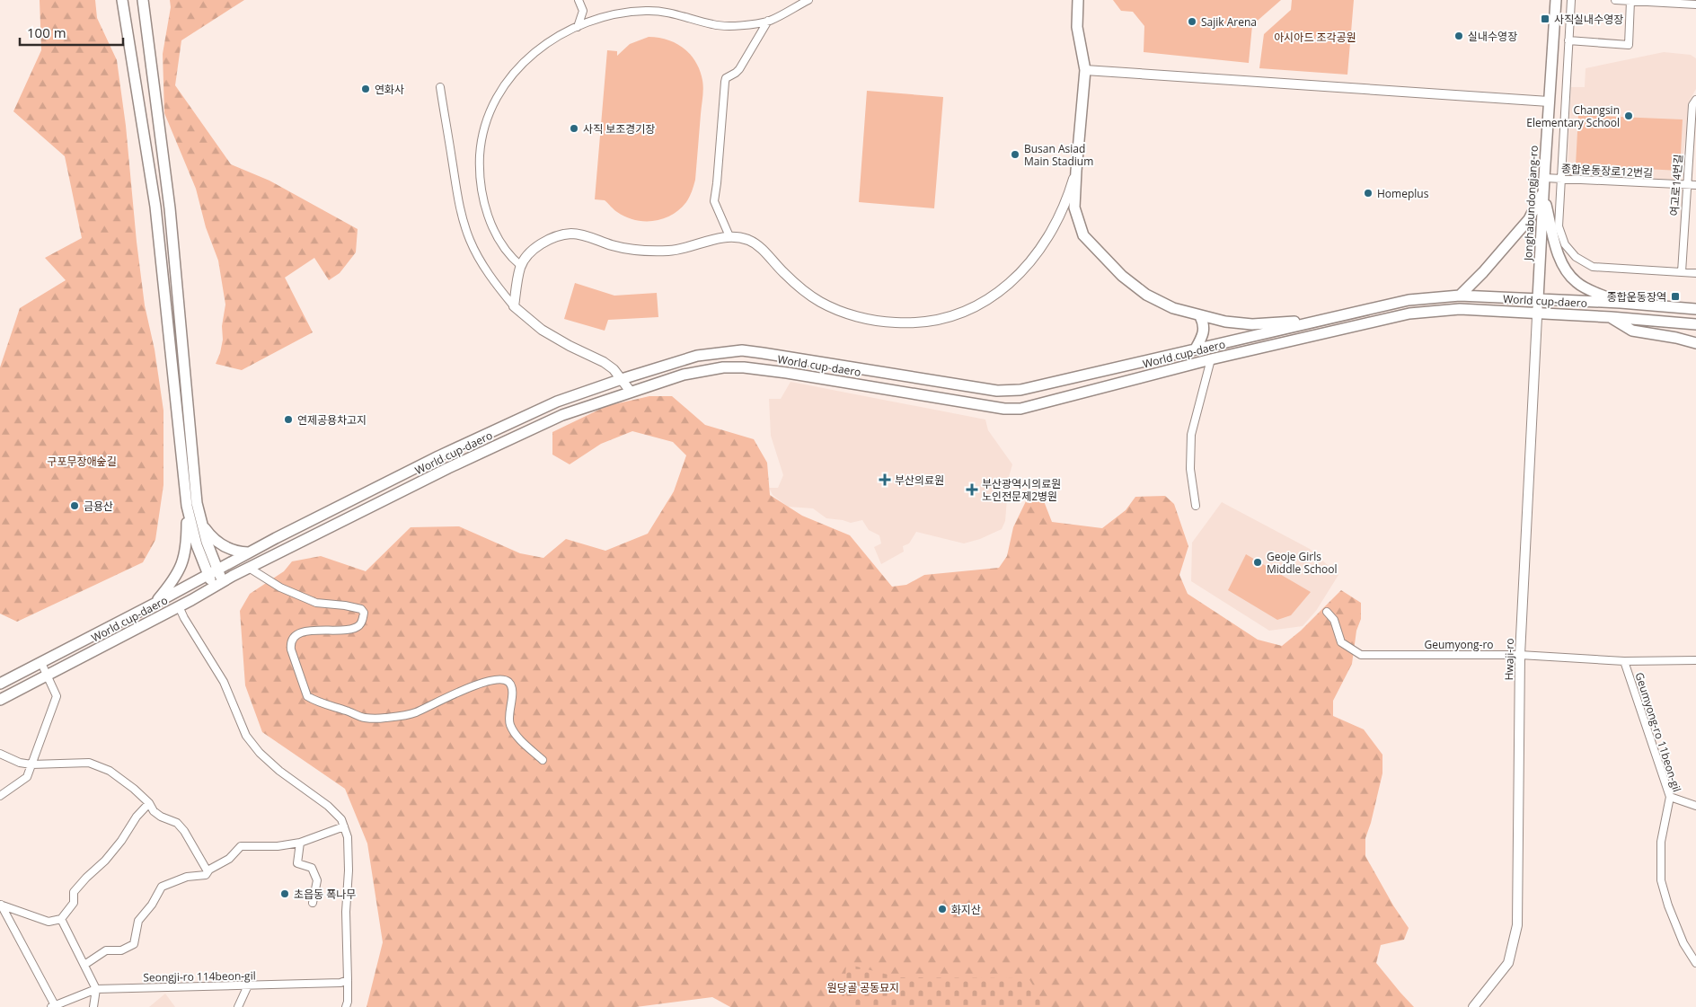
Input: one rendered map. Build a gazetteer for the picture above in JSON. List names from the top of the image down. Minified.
{"streets":{"main road":["Jonghabundongjang-ro","World cup-daero"],"street":["종합운동장로12번길","여고로14번길","Geumyong-ro","Hwaji-ro","Geumyong-ro 11beon-gil","Seongji-ro 114beon-gil"]},"crossings":[["종합운동장로12번길","여고로14번길"],["종합운동장로12번길","Jonghabundongjang-ro"],["Jonghabundongjang-ro","World cup-daero"],["Jonghabundongjang-ro","Hwaji-ro"],["World cup-daero","Hwaji-ro"],["Geumyong-ro","Hwaji-ro"],["Geumyong-ro","Geumyong-ro 11beon-gil"]],"parks":["아시아드 조각공원","구포무장애숲길","원당골 공동묘지"],"places":{"transit":["사직실내수영장","종합운동장역"],"other":["Sajik Arena","실내수영장","연화사","Changsin Elementary School","사직 보조경기장","Busan Asiad Main Stadium","Homeplus","연제공용차고지","금용산","Geoje Girls Middle School","초읍동 폭나무","화지산"],"health":["부산의료원","부산광역시의료원 노인전문제2병원"]},"scale_bar":"100 m"}
